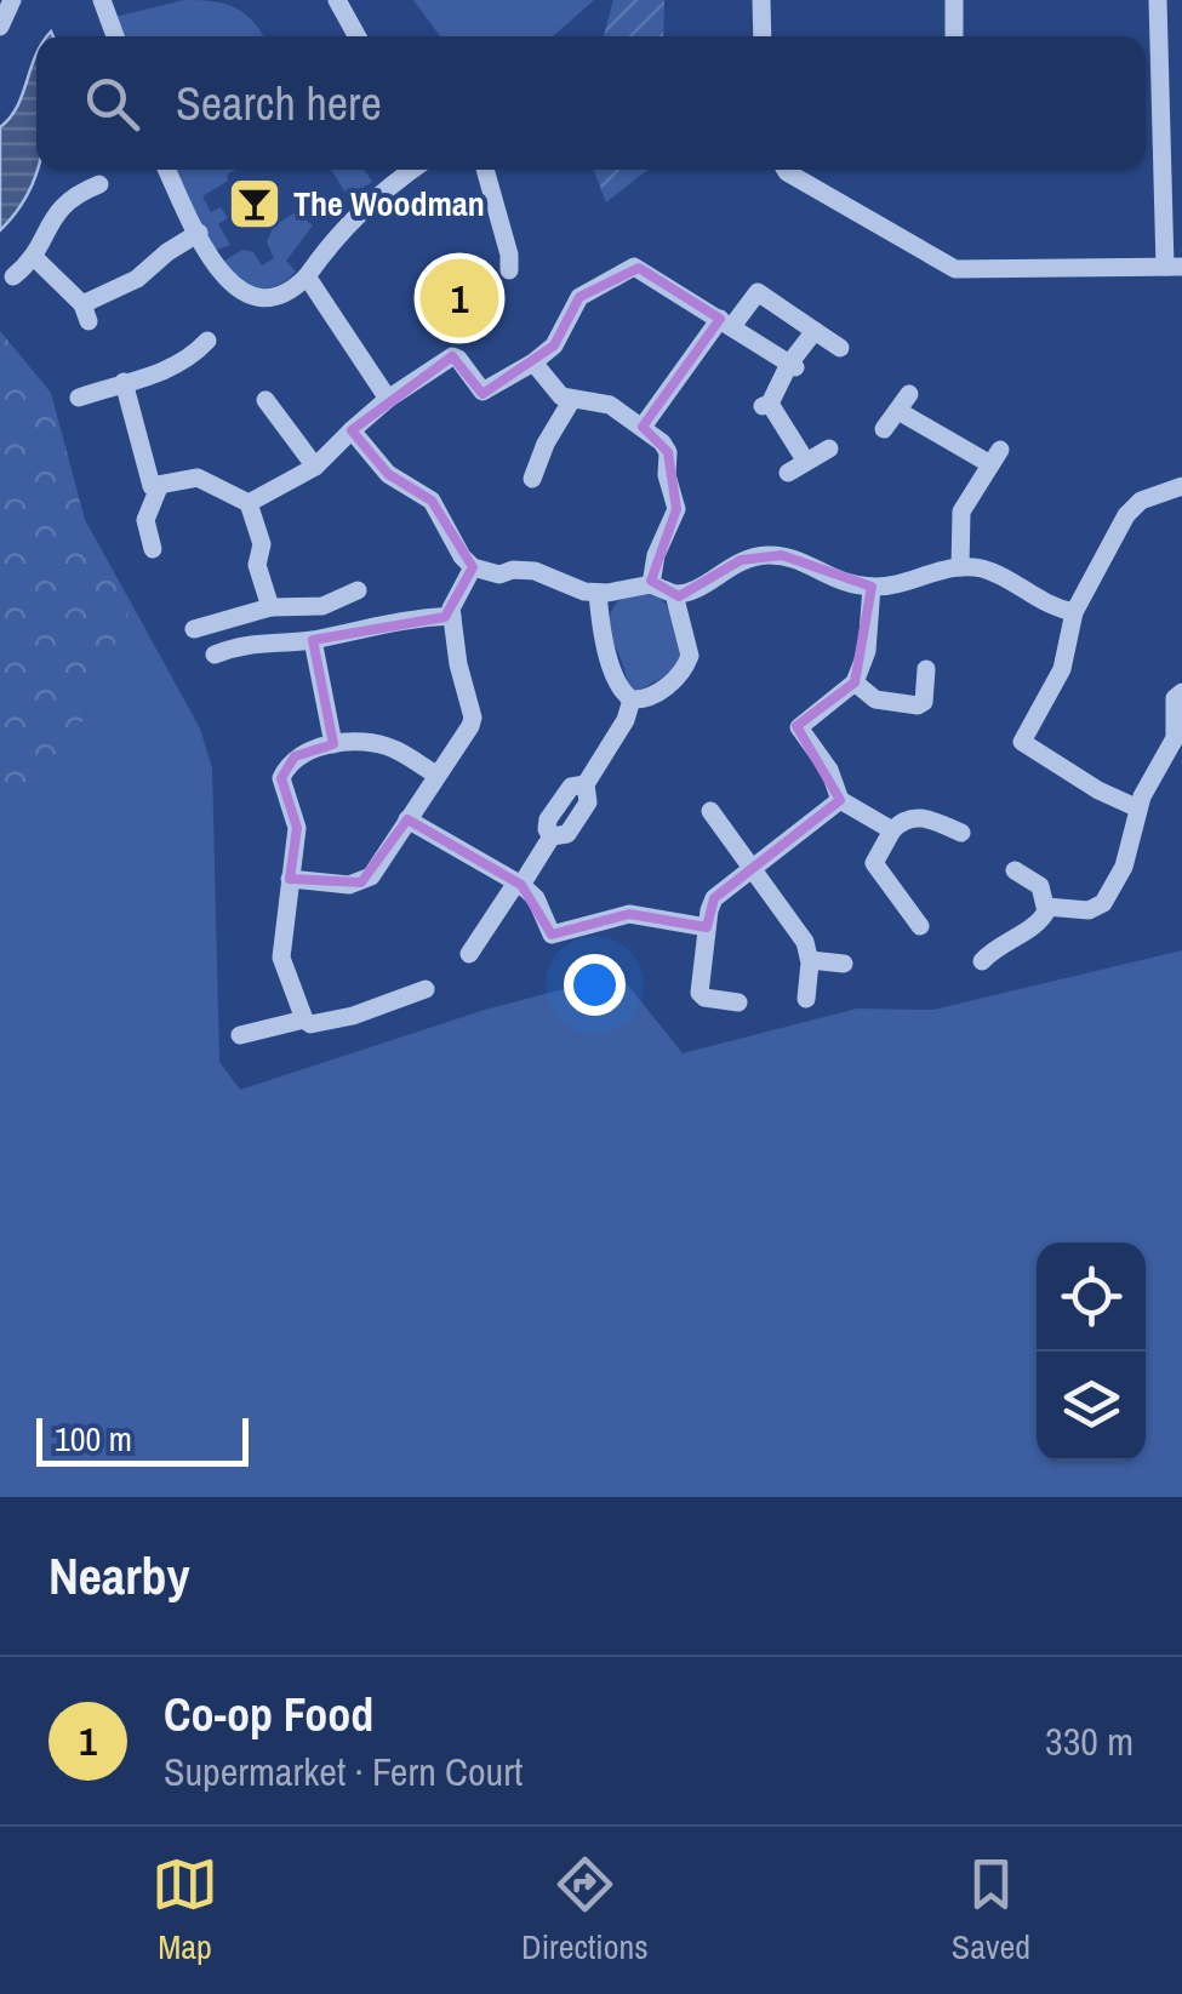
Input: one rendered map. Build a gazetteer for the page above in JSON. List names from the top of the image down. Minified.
{"places":{"bar":["The Woodman"]},"scale_bar":"100 m","page":{"search":"Search here","pins":"1","scale":"100 m","heading":"Nearby","list":[{"mark":"1","name":"Co-op Food","note":"Supermarket · Fern Court","value":"330 m"}],"nav":["Map","Directions","Saved"]}}
